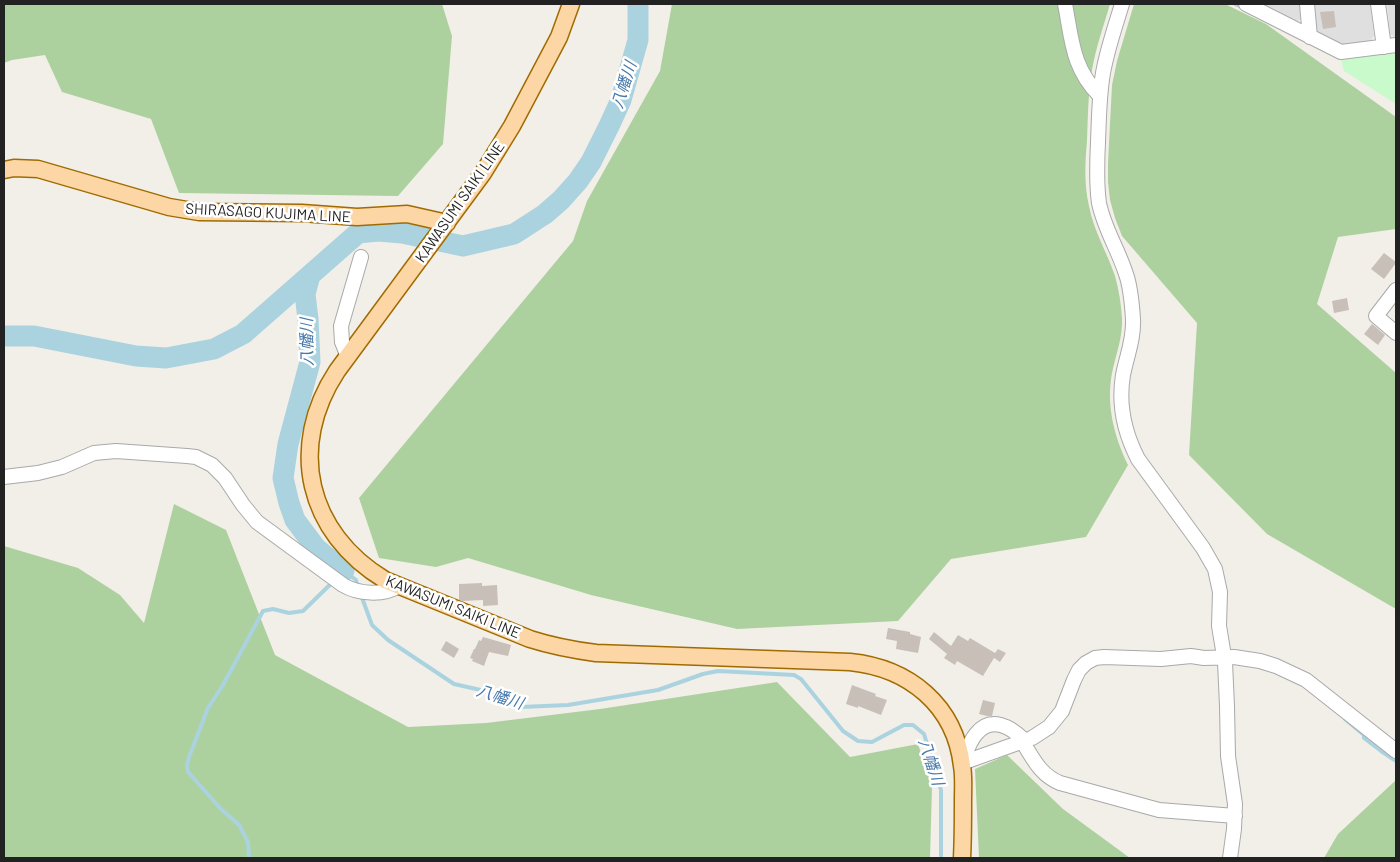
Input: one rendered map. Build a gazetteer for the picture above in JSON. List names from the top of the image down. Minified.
{"streets":{"main road":["KAWASUMI SAIKI LINE","SHIRASAGO KUJIMA LINE"]},"crossings":[["KAWASUMI SAIKI LINE","SHIRASAGO KUJIMA LINE"]],"water":["八幡川"]}
